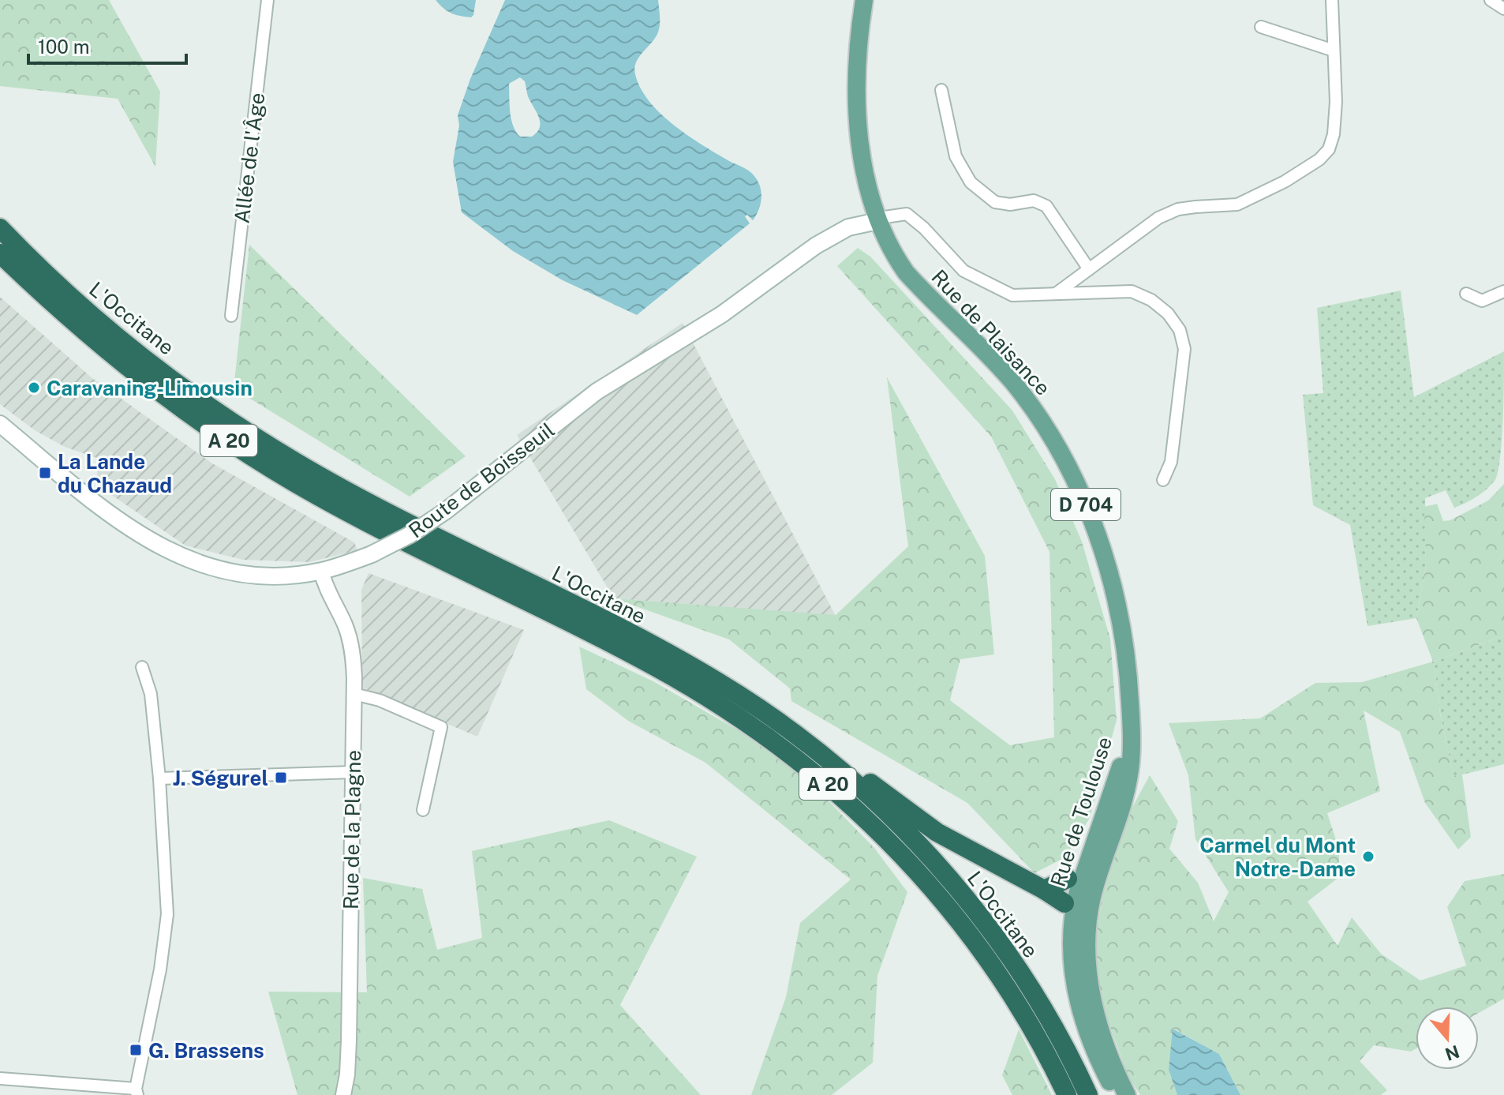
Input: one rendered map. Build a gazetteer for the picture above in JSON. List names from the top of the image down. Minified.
{"streets":{"highway":["L'Occitane","A 20"],"main road":["Rue de Plaisance","Route de Boisseuil","D 704","Rue de Toulouse"],"street":["Allée de l'Âge","Rue de la Plagne"]},"crossings":[["Rue de Plaisance","Route de Boisseuil"],["Rue de Plaisance","Rue de Toulouse"],["Route de Boisseuil","Rue de la Plagne"]],"places":{"other":["Caravaning-Limousin","Carmel du Mont Notre-Dame"],"transit":["La Lande du Chazaud","J. Ségurel","G. Brassens"]},"scale_bar":"100 m","north":"bottom"}
